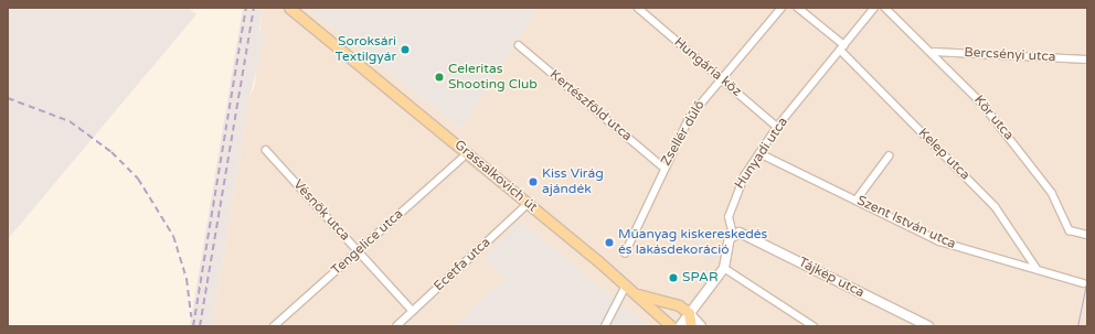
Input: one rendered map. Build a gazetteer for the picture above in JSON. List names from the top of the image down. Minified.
{"streets":{"main road":["Grassalkovich út"],"street":["Bercsényi utca","Hungária köz","Kertészföld utca","Kör utca","Zsellér dűlő","Hunyadi utca","Kelep utca","Vésnök utca","Szent István utca","Tengelice utca","Ecetfa utca","Tájkép utca"]},"crossings":[["Bercsényi utca","Kör utca"],["Hungária köz","Zsellér dűlő"],["Hungária köz","Hunyadi utca"],["Kertészföld utca","Zsellér dűlő"],["Hunyadi utca","Kelep utca"],["Hunyadi utca","Szent István utca"],["Hunyadi utca","Tájkép utca"],["Kelep utca","Szent István utca"],["Grassalkovich út","Ecetfa utca"],["Vésnök utca","Tengelice utca"],["Vésnök utca","Ecetfa utca"]],"places":["Soroksári Textilgyár","Celeritas Shooting Club","Kiss Virág ajándék","Műanyag kiskereskedés és lakásdekoráció","SPAR"]}
